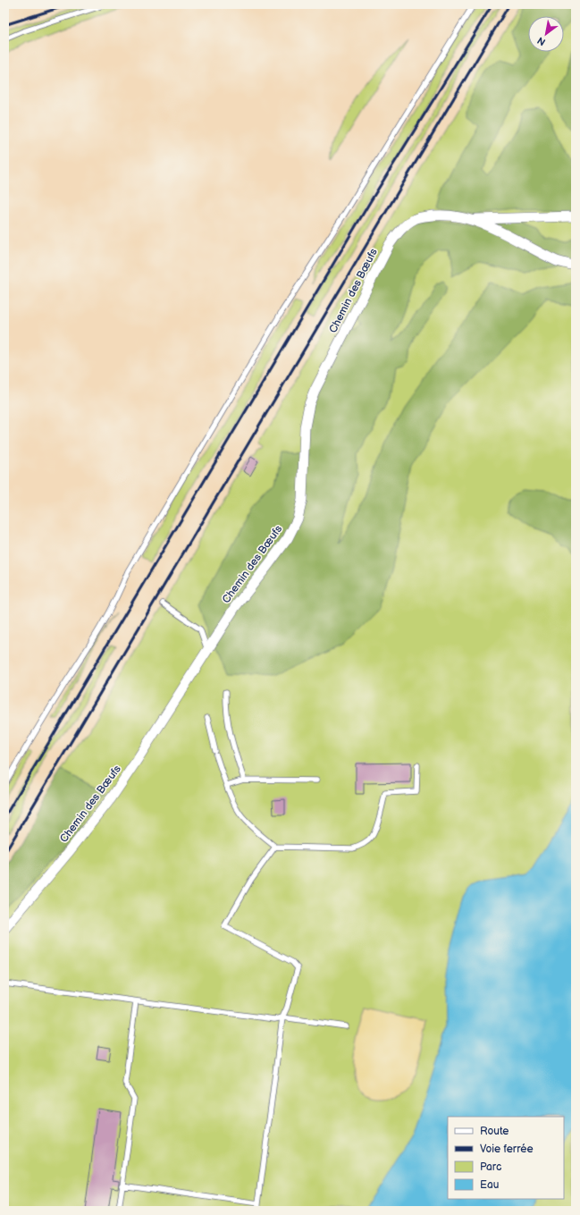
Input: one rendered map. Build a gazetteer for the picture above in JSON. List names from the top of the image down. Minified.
{"streets":{"street":["Chemin des Bœufs"]},"legend":["Route","Voie ferrée","Parc","Eau"],"north":"bottom left"}
